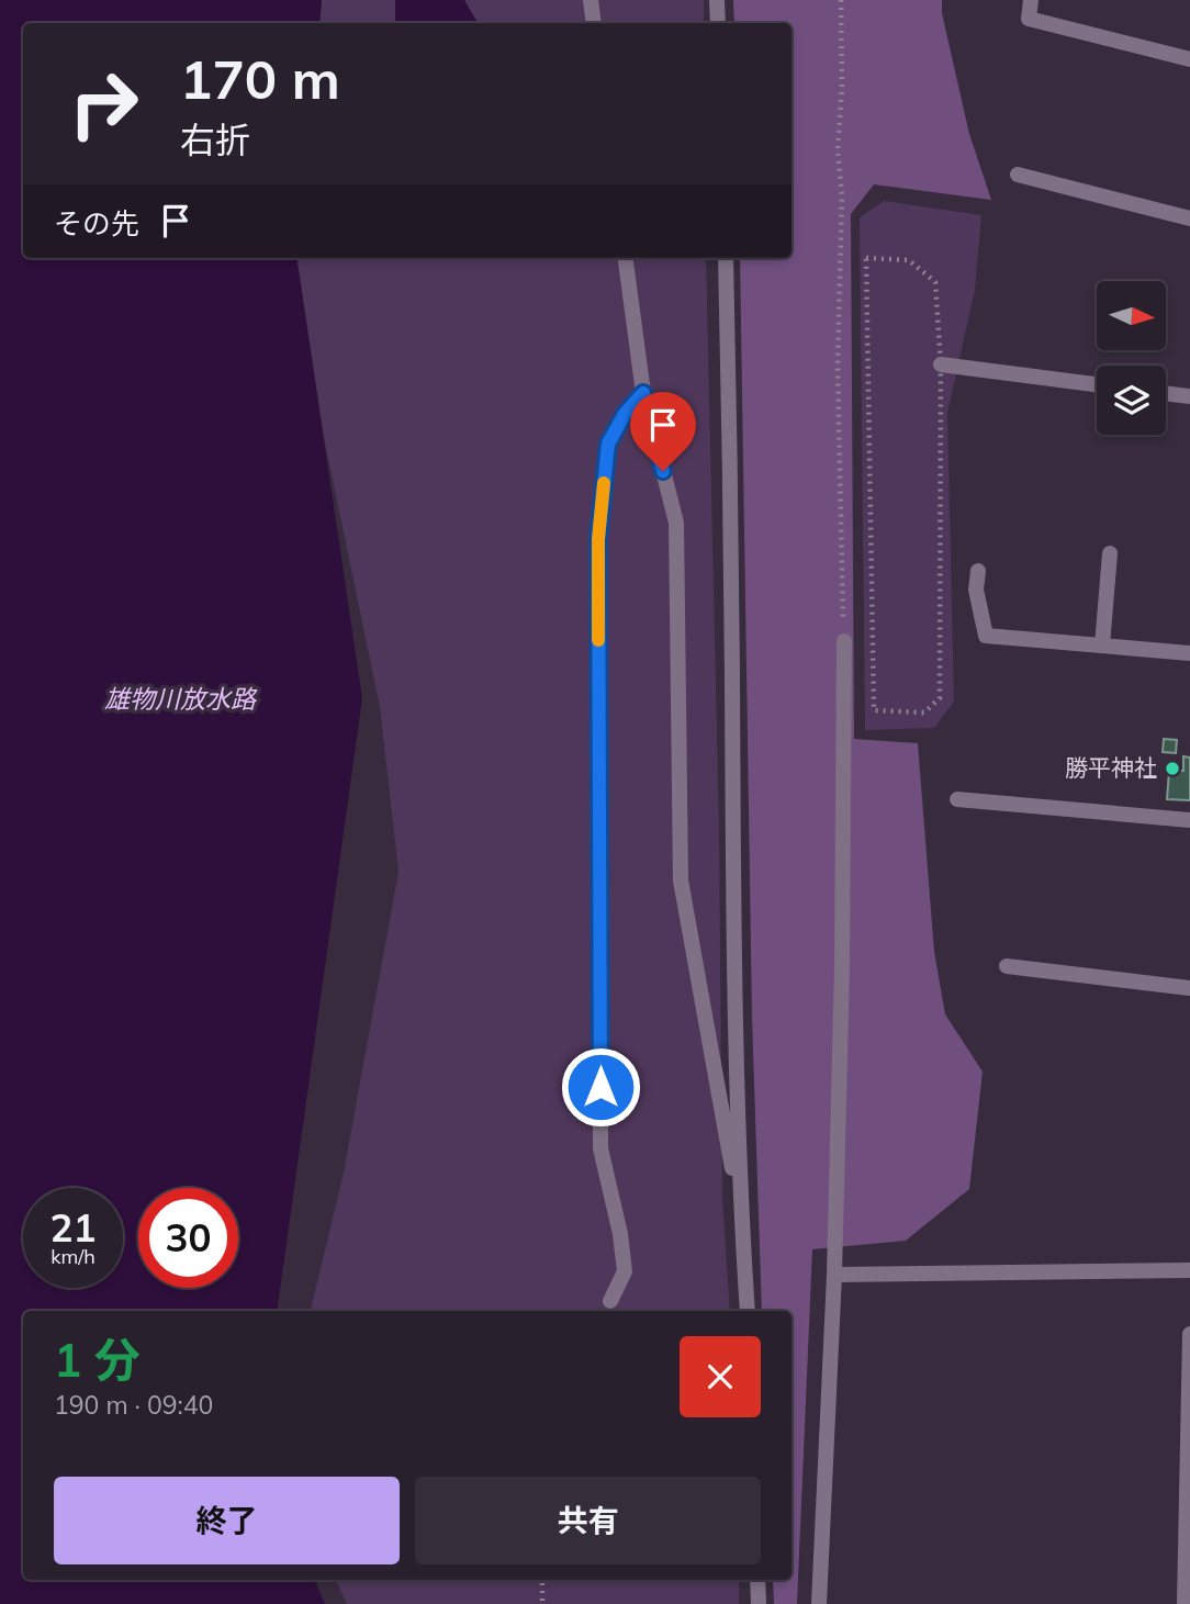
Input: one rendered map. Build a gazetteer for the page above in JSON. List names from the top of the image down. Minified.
{"water":["雄物川放水路"],"places":["勝平神社"],"north":"right","page":{"turn":["170 m","右折"],"then":"その先","speed":"21 km/h","limit":"30","heading":["1 分","190 m · 09:40"],"buttons":["終了","共有"]}}
